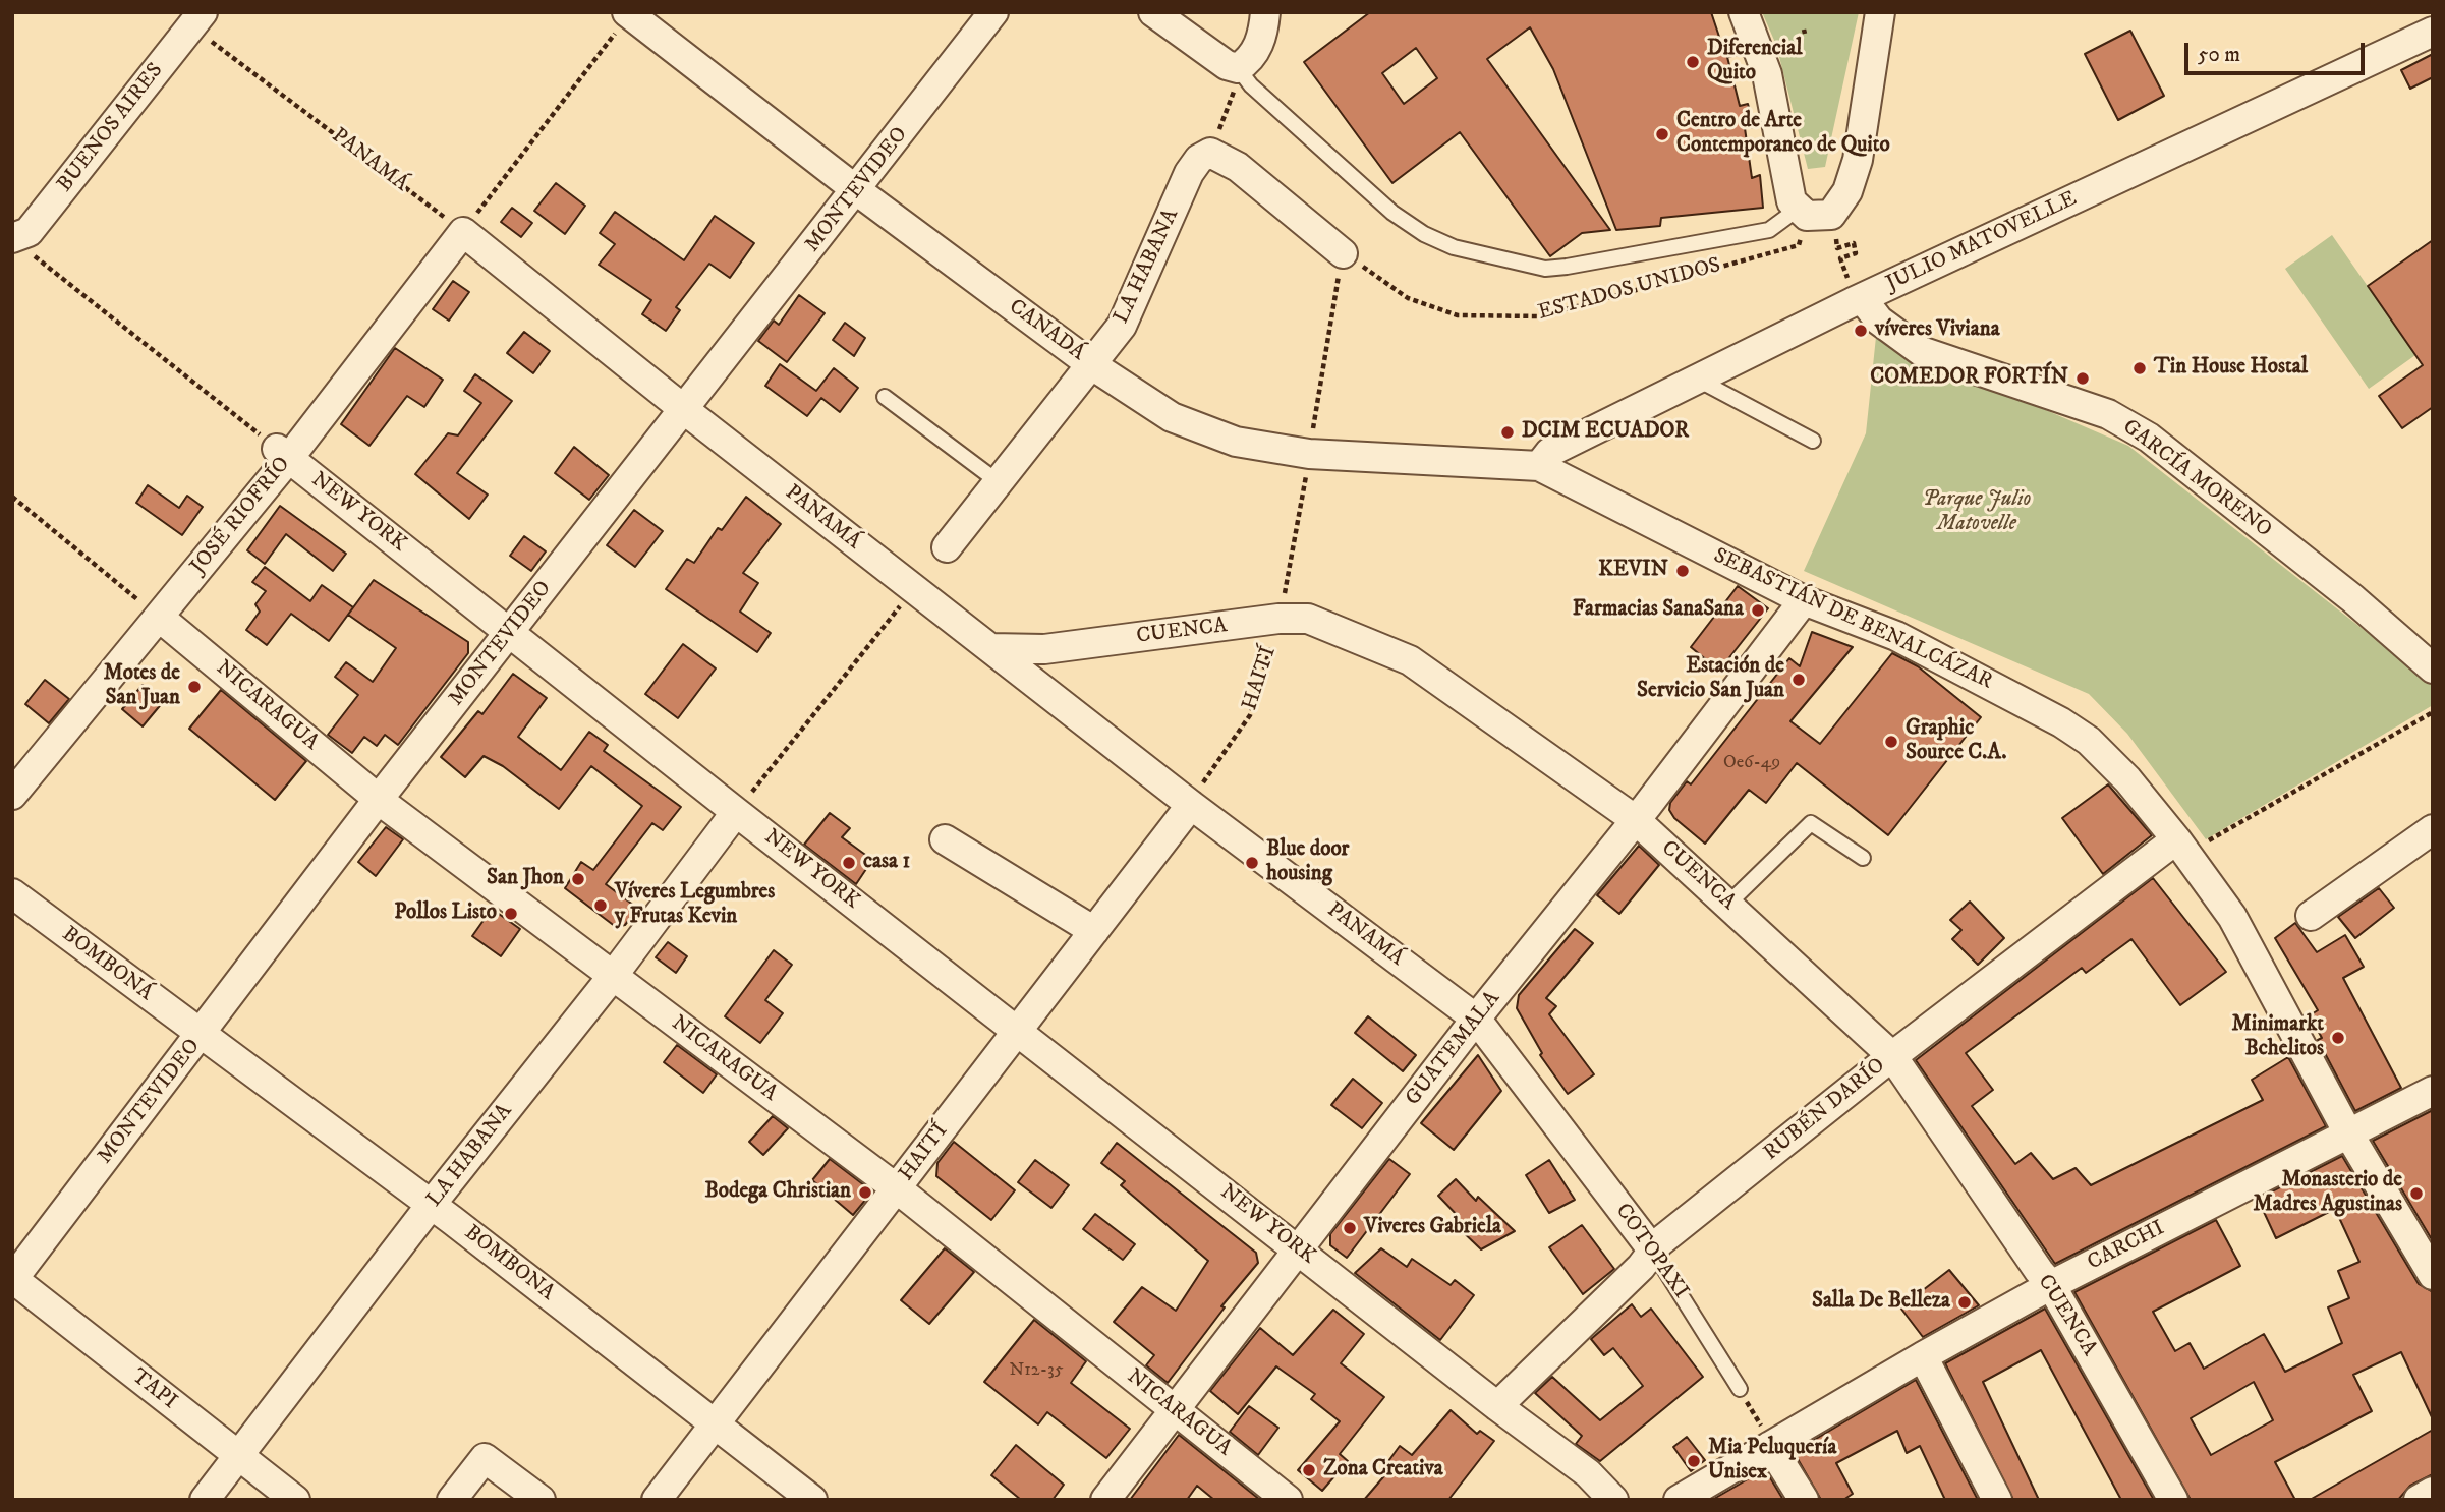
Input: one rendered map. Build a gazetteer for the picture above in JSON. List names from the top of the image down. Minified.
{"streets":{"street":["BUENOS AIRES","PANAMÁ","MONTEVIDEO","JULIO MATOVELLE","LA HABANA","CANADÁ","GARCÍA MORENO","NEW YORK","JOSÉ RIOFRÍO","SEBASTIÁN DE BENALCÁZAR","CUENCA","HAITÍ","NICARAGUA","BOMBONÁ","GUATEMALA","RUBÉN DARÍO","CARCHI","COTOPAXI","BOMBONA","TAPI"],"path":["ESTADOS UNIDOS"]},"crossings":[["BUENOS AIRES","PANAMÁ"],["PANAMÁ","MONTEVIDEO"],["PANAMÁ","JOSÉ RIOFRÍO"],["PANAMÁ","CUENCA"],["PANAMÁ","HAITÍ"],["PANAMÁ","GUATEMALA"],["PANAMÁ","COTOPAXI"],["MONTEVIDEO","CANADÁ"],["MONTEVIDEO","NEW YORK"],["MONTEVIDEO","NICARAGUA"],["MONTEVIDEO","BOMBONÁ"],["MONTEVIDEO","BOMBONA"],["MONTEVIDEO","TAPI"],["JULIO MATOVELLE","CANADÁ"],["JULIO MATOVELLE","GARCÍA MORENO"],["JULIO MATOVELLE","SEBASTIÁN DE BENALCÁZAR"],["LA HABANA","CANADÁ"],["LA HABANA","NEW YORK"],["LA HABANA","NICARAGUA"],["LA HABANA","BOMBONA"],["LA HABANA","TAPI"],["CANADÁ","SEBASTIÁN DE BENALCÁZAR"],["NEW YORK","JOSÉ RIOFRÍO"],["NEW YORK","HAITÍ"],["NEW YORK","GUATEMALA"],["NEW YORK","RUBÉN DARÍO"],["JOSÉ RIOFRÍO","NICARAGUA"],["SEBASTIÁN DE BENALCÁZAR","GUATEMALA"],["SEBASTIÁN DE BENALCÁZAR","RUBÉN DARÍO"],["SEBASTIÁN DE BENALCÁZAR","CARCHI"],["CUENCA","GUATEMALA"],["CUENCA","RUBÉN DARÍO"],["CUENCA","CARCHI"],["HAITÍ","NICARAGUA"],["HAITÍ","BOMBONA"],["NICARAGUA","GUATEMALA"],["BOMBONÁ","BOMBONA"],["GUATEMALA","COTOPAXI"],["RUBÉN DARÍO","COTOPAXI"]],"parks":["Parque Julio Matovelle"],"places":["Diferencial Quito","Centro de Arte Contemporaneo de Quito","víveres Viviana","Tin House Hostal","COMEDOR FORTÍN","DCIM ECUADOR","KEVIN","Farmacias SanaSana","Estación de Servicio San Juan","Motes de San Juan","Graphic Source C.A.","casa 1","Blue door housing","San Jhon","Víveres Legumbres y Frutas Kevin","Pollos Listo","Minimarkt Bchelitos","Bodega Christian","Monasterio de Madres Agustinas","Viveres Gabriela","Salla De Belleza","Mia Peluquería Unisex","Zona Creativa"],"house_numbers":["Oe6-49","N12-35"],"scale_bar":"50 m"}
